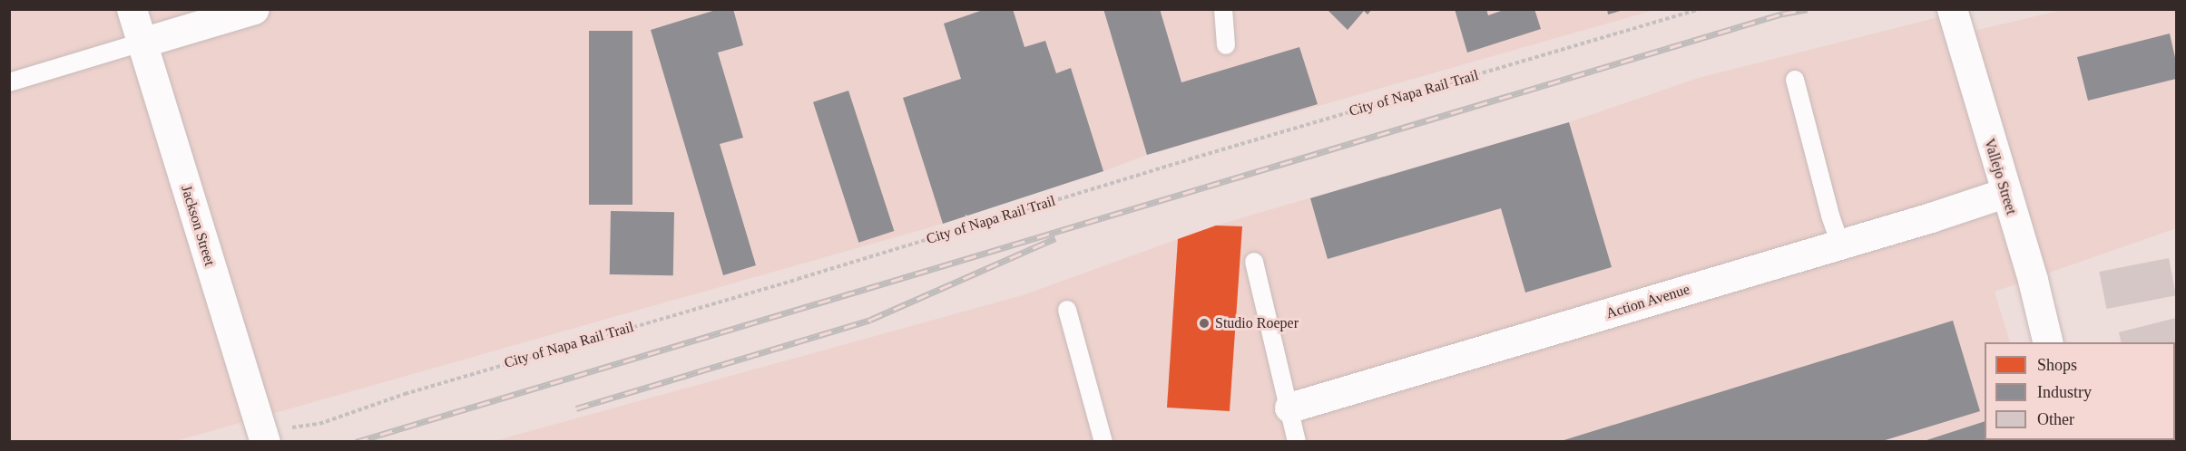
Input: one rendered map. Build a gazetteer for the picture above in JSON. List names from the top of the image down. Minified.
{"streets":{"street":["Vallejo Street","Jackson Street","Action Avenue"],"path":["City of Napa Rail Trail"]},"crossings":[["City of Napa Rail Trail","Jackson Street"],["Vallejo Street","Action Avenue"]],"places":["Studio Roeper"],"legend":["Shops","Industry","Other"]}
